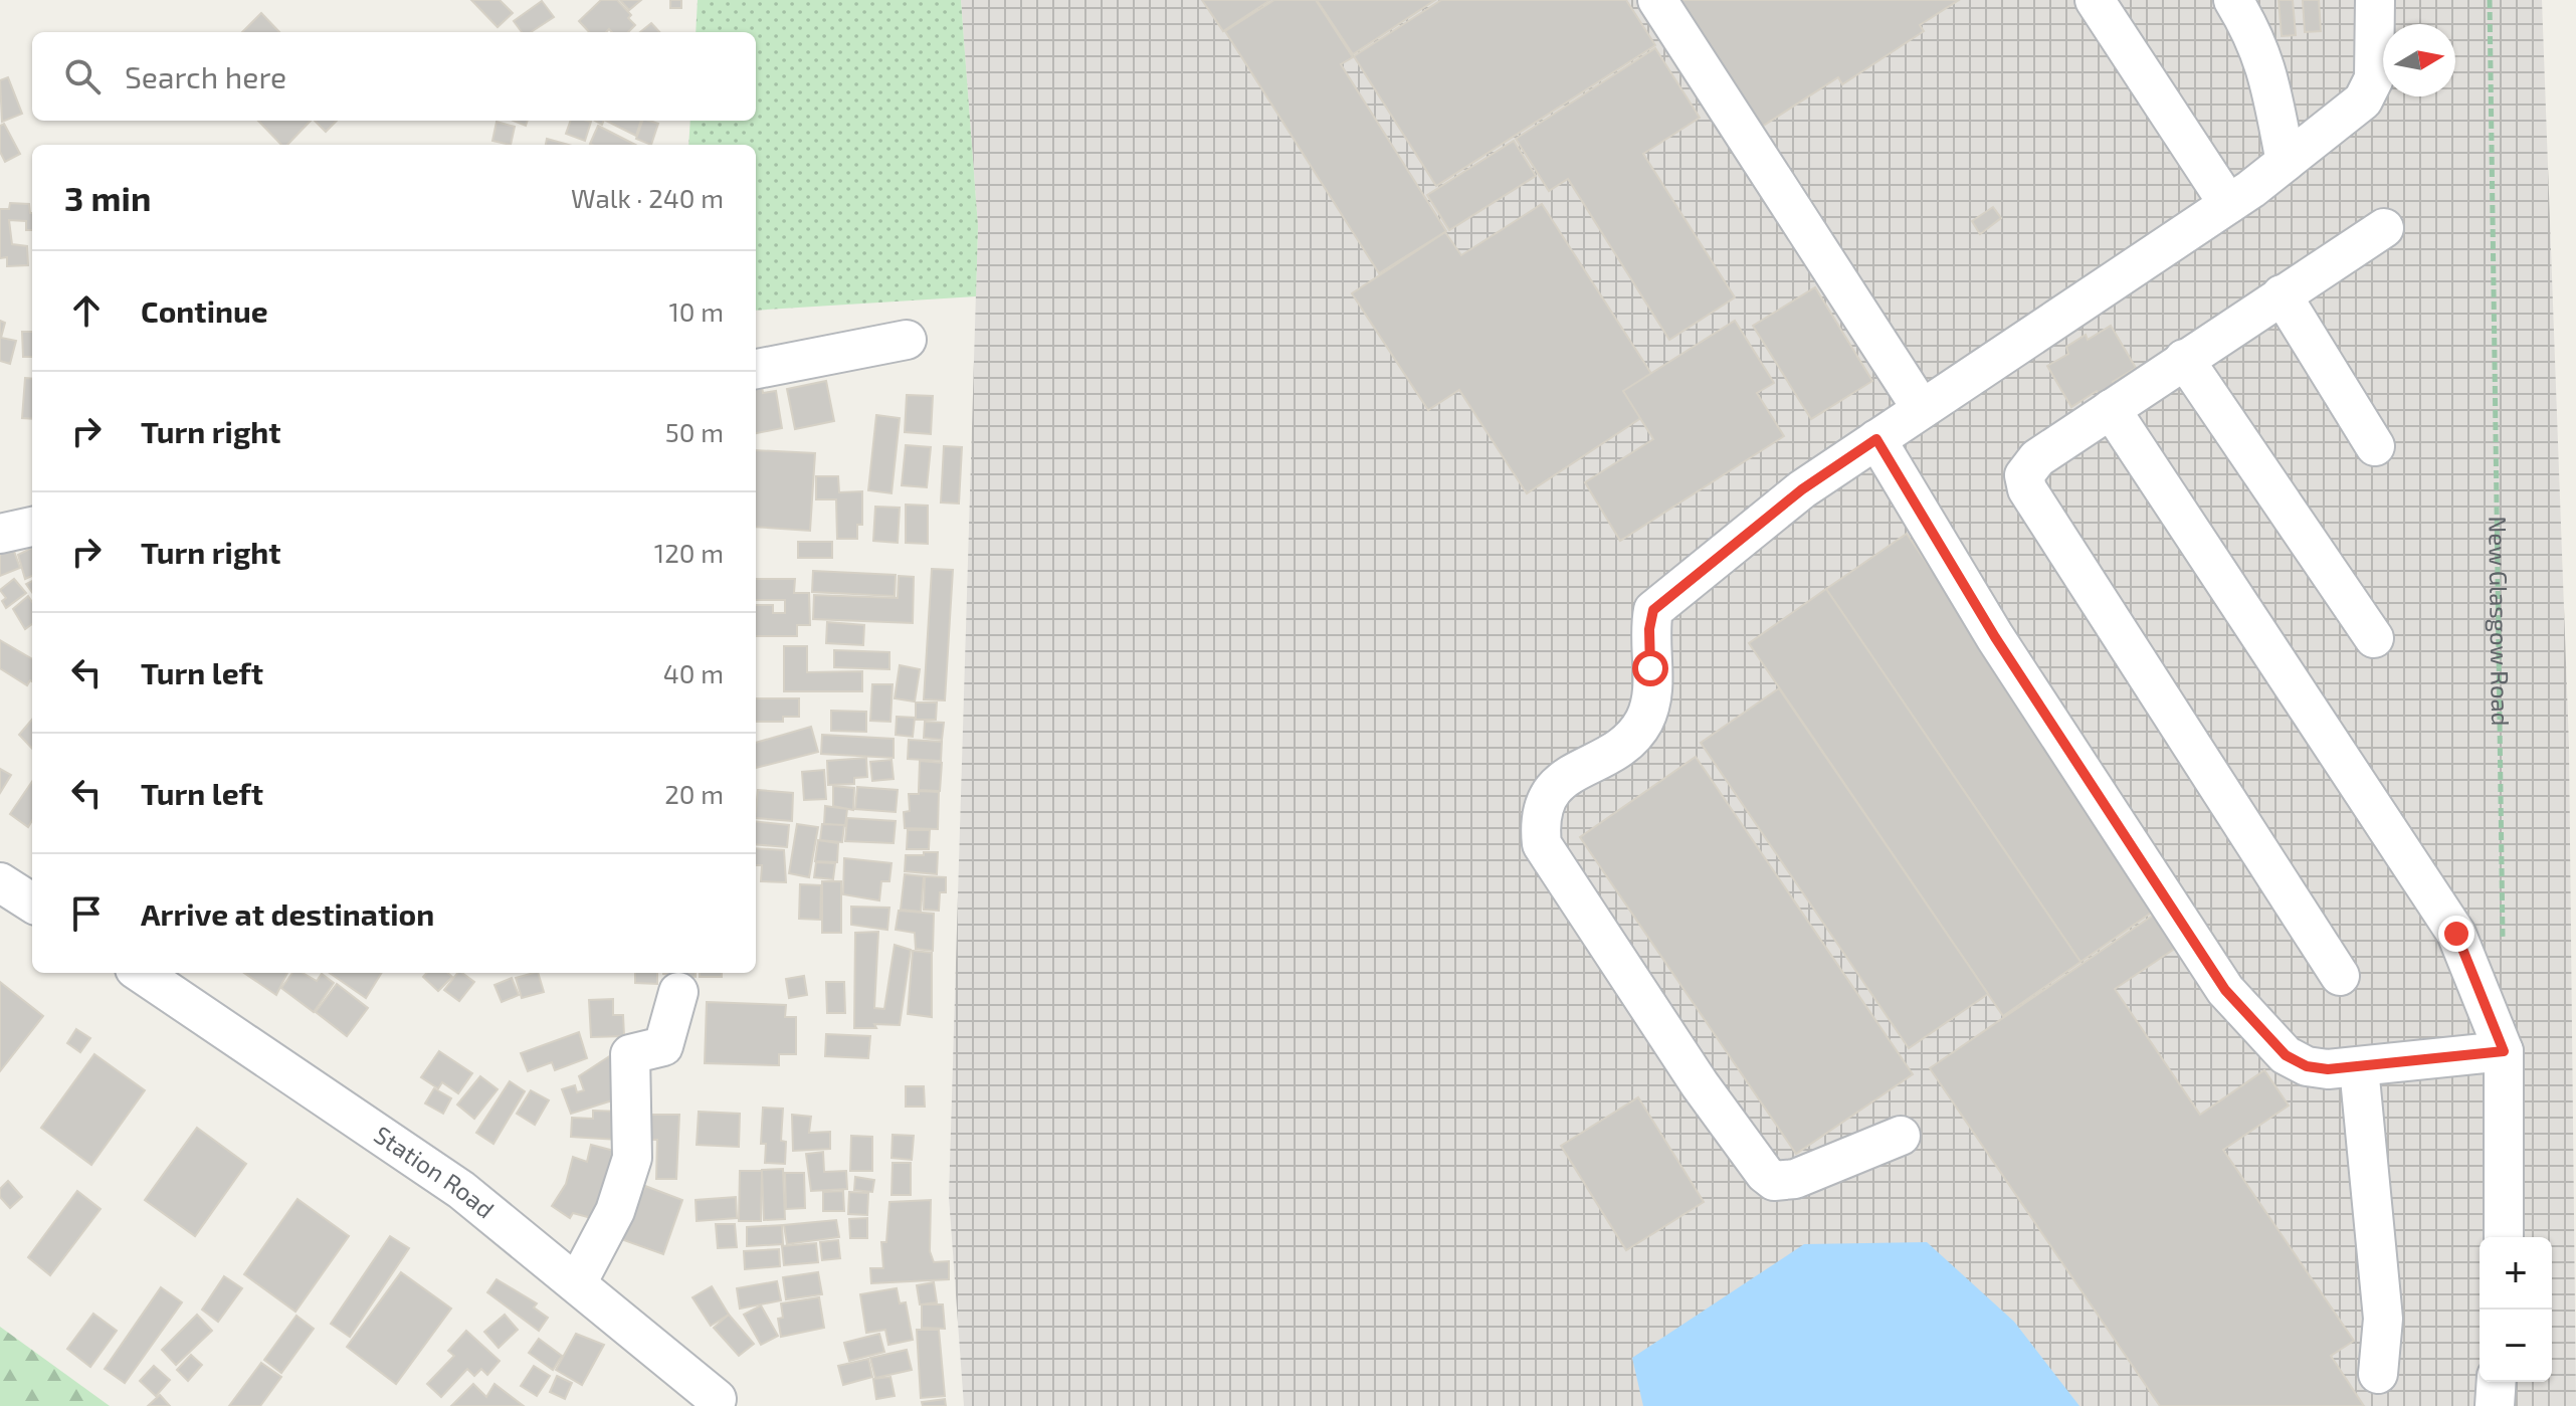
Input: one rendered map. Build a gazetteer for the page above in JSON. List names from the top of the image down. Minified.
{"streets":{"street":["Station Road"],"path":["New Glasgow Road"]},"north":"right","page":{"search":"Search here","heading":["3 min","Walk · 240 m"],"list":[["Continue","10 m"],["Turn right","50 m"],["Turn right","120 m"],["Turn left","40 m"],["Turn left","20 m"],"Arrive at destination"],"map_buttons":["+","−"]}}
